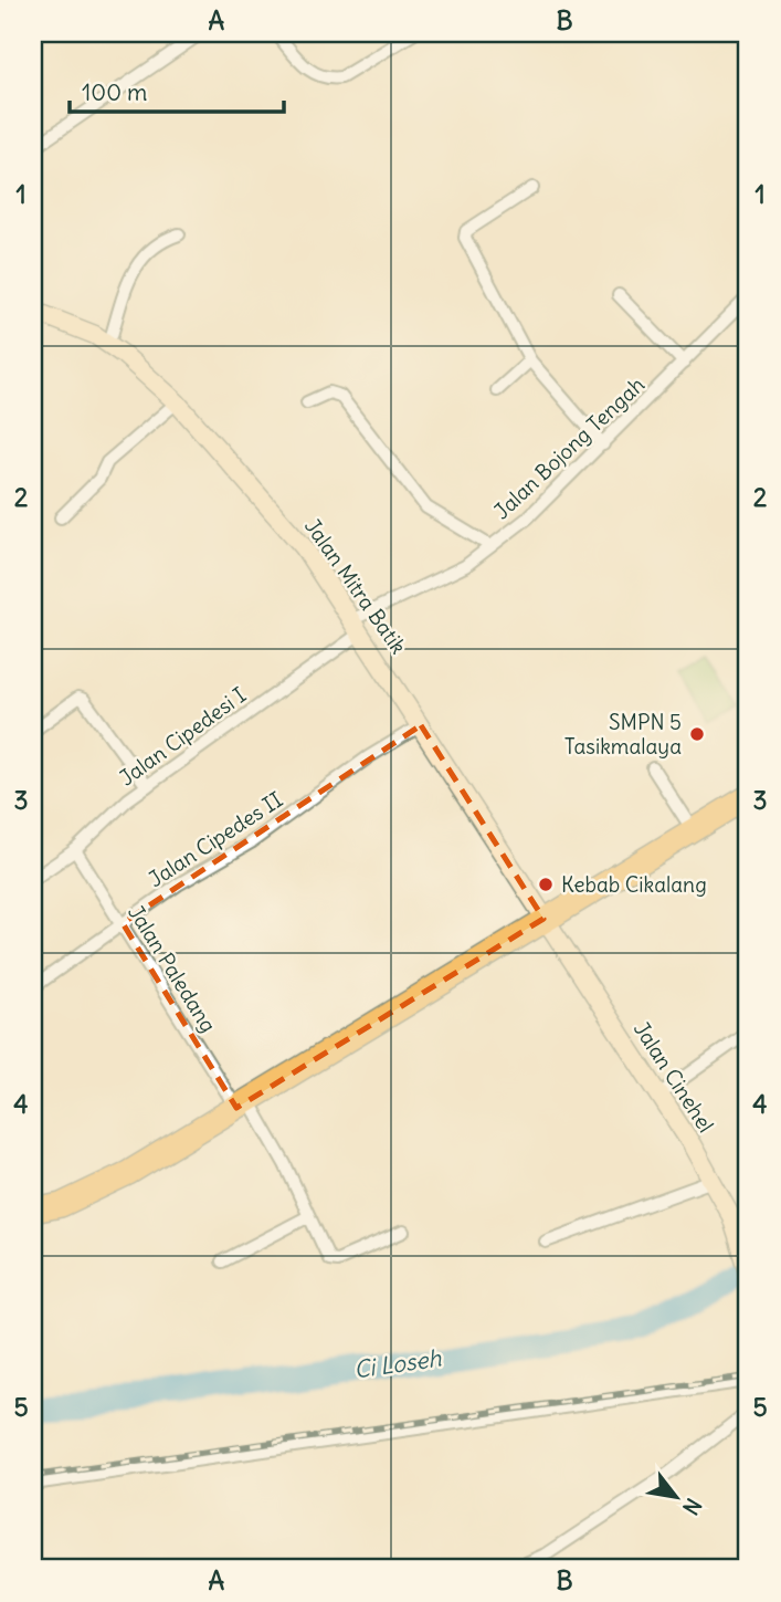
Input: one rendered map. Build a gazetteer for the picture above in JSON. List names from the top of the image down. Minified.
{"streets":{"main road":["Jalan Mitra Batik","Jalan Cinehel"],"street":["Jalan Bojong Tengah","Jalan Cipedesi I","Jalan Cipedes II","Jalan Paledang"]},"crossings":[["Jalan Bojong Tengah","Jalan Mitra Batik"],["Jalan Bojong Tengah","Jalan Cipedesi I"],["Jalan Mitra Batik","Jalan Cipedesi I"],["Jalan Mitra Batik","Jalan Cipedes II"],["Jalan Mitra Batik","Jalan Cinehel"],["Jalan Cipedesi I","Jalan Paledang"],["Jalan Cipedes II","Jalan Paledang"]],"water":["Ci Loseh"],"places":["SMPN 5 Tasikmalaya","Kebab Cikalang"],"scale_bar":"100 m","north":"bottom right","grid":{"columns":["A","B"],"rows":["1","2","3","4","5"]}}
